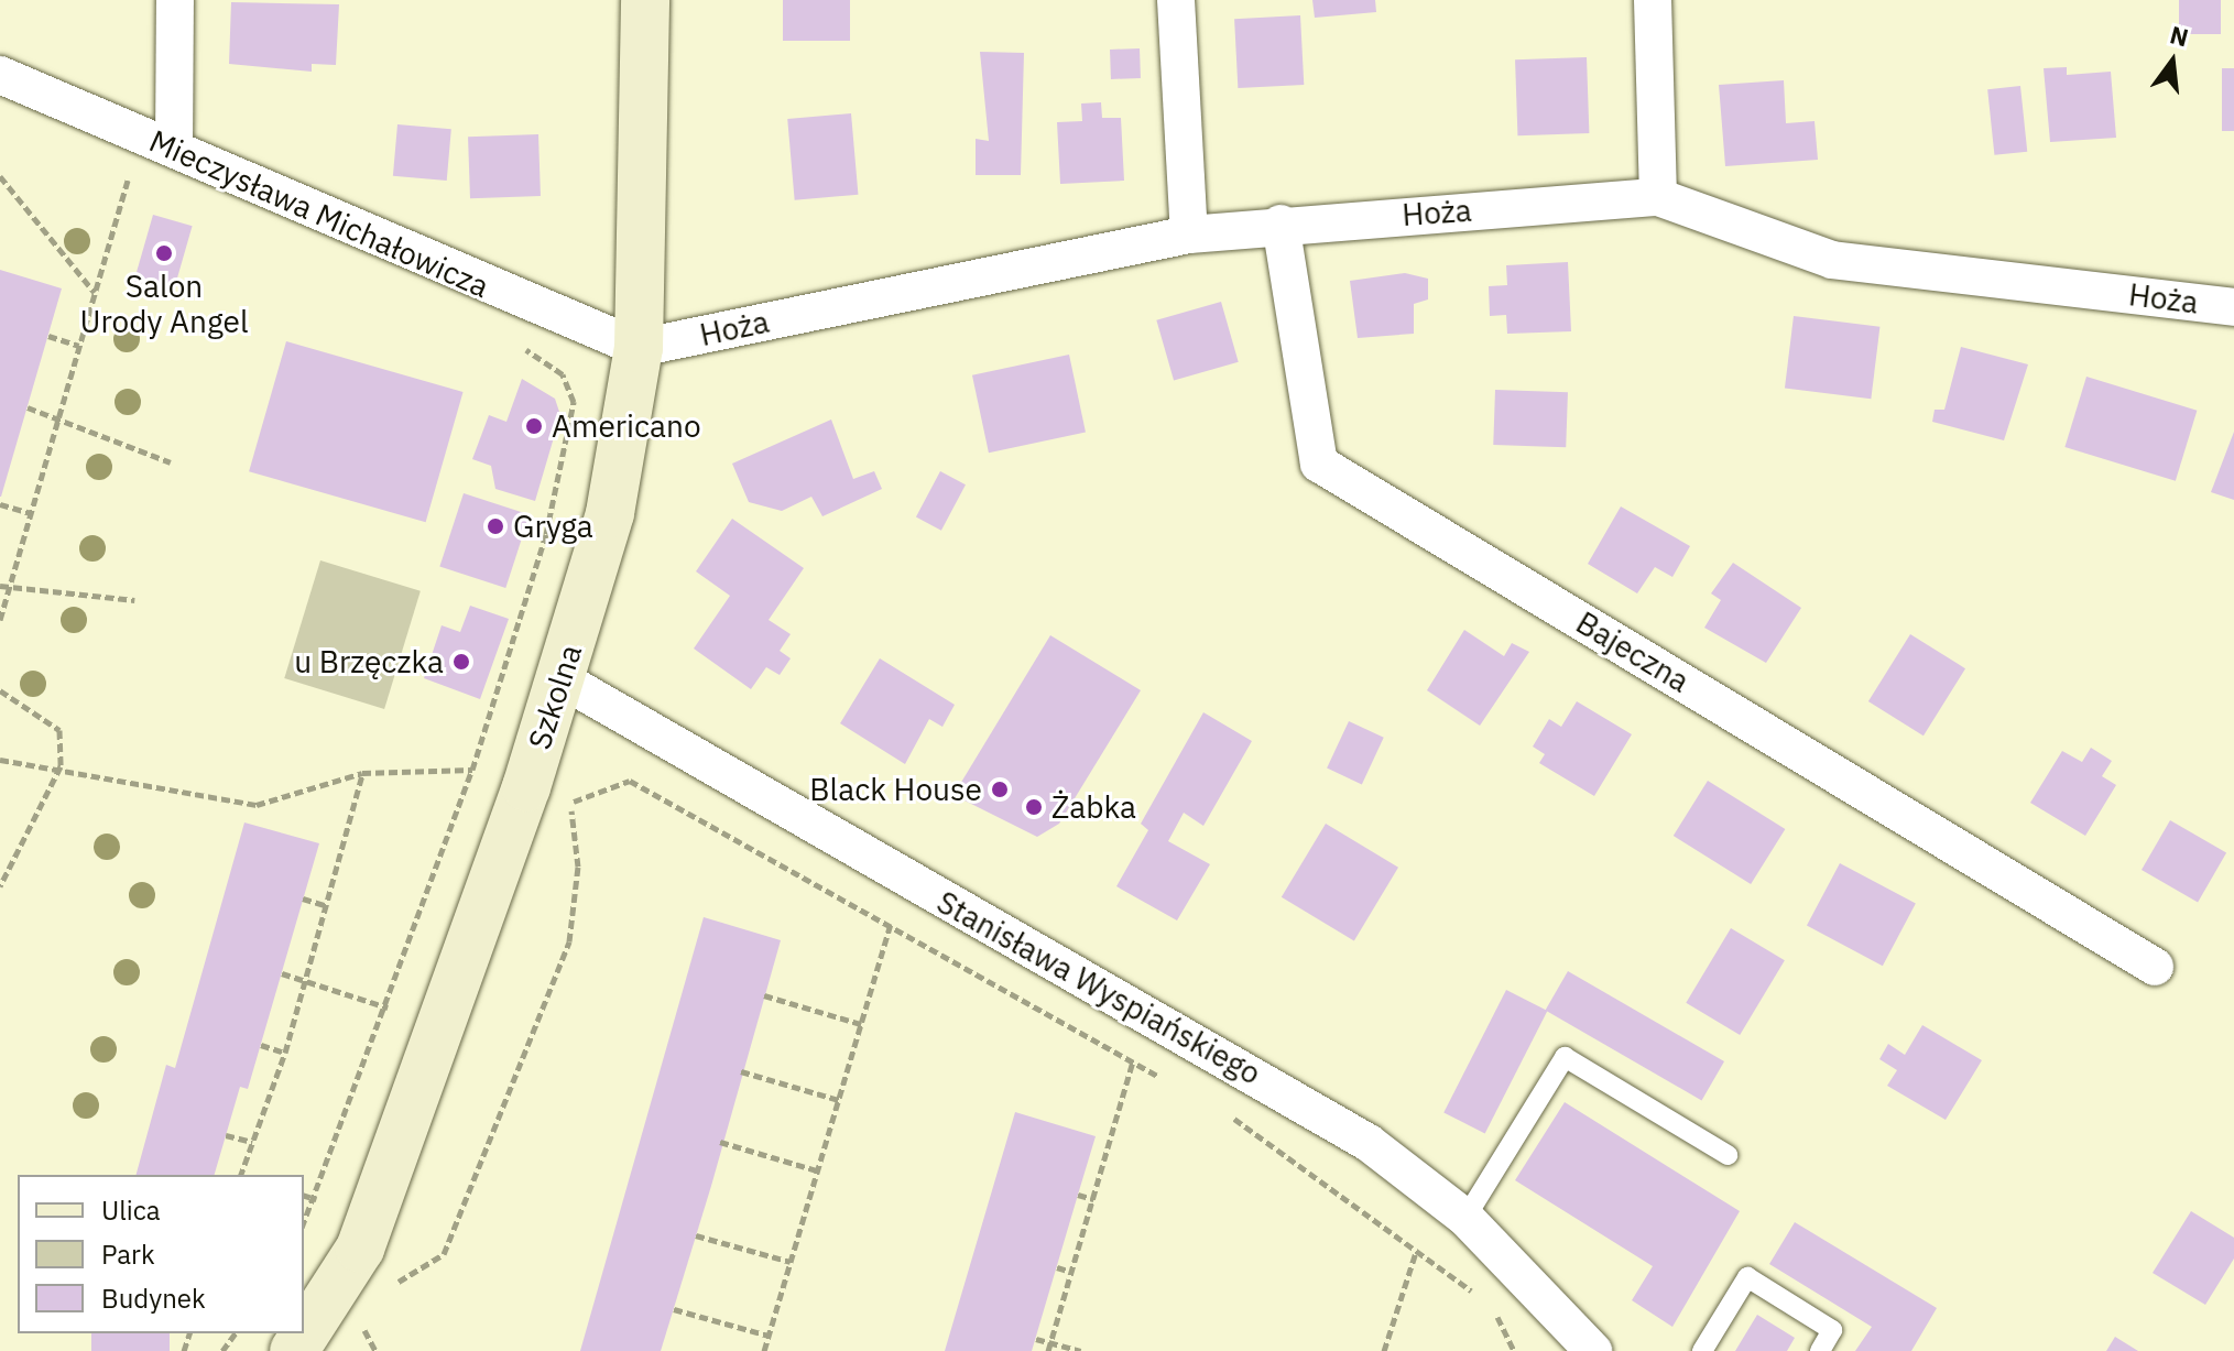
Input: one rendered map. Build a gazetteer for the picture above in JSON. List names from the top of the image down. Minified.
{"streets":{"street":["Hoża","Mieczysława Michałowicza","Bajeczna","Szkolna","Stanisława Wyspiańskiego"]},"crossings":[["Hoża","Mieczysława Michałowicza"],["Hoża","Bajeczna"],["Hoża","Szkolna"],["Mieczysława Michałowicza","Szkolna"],["Szkolna","Stanisława Wyspiańskiego"]],"places":["Salon Urody Angel","Americano","Gryga","u Brzęczka","Black House","Żabka"],"legend":["Ulica","Park","Budynek"],"north":"top"}
